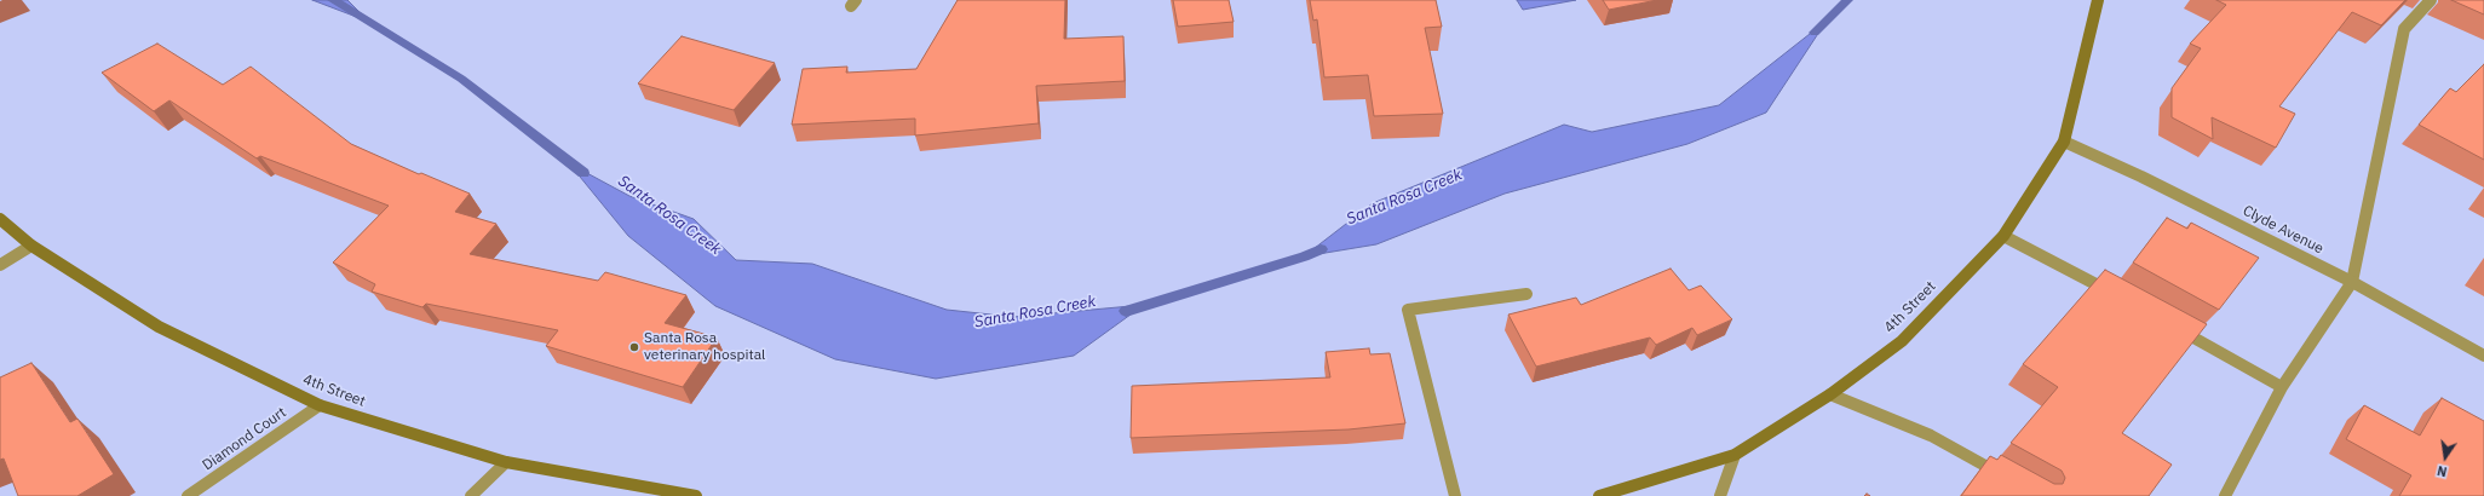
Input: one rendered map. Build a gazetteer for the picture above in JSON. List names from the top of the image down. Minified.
{"streets":{"main road":["4th Street"],"street":["Clyde Avenue","Diamond Court"]},"crossings":[["Clyde Avenue","4th Street"],["4th Street","Diamond Court"]],"water":["Santa Rosa Creek"],"places":["Santa Rosa veterinary hospital"],"north":"bottom"}
